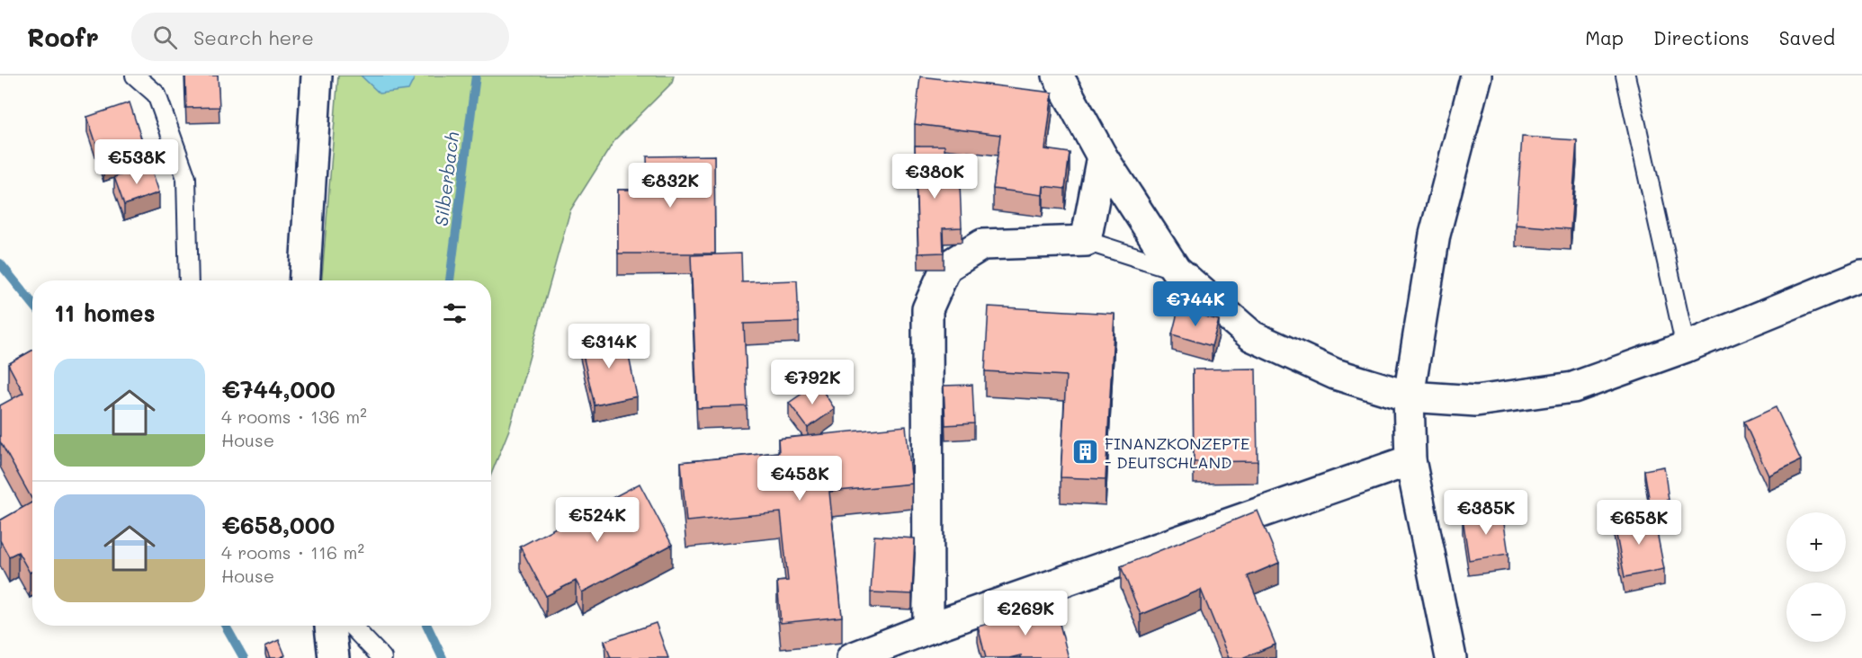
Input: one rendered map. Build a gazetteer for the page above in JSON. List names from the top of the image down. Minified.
{"water":["Silberbach"],"places":{"building":["FINANZKONZEPTE - DEUTSCHLAND"]},"page":{"header":"Roofr","search":"Search here","nav":["Map","Directions","Saved"],"price":["€538K","€380K","€832K","€744K","€314K","€792K","€458K","€385K","€524K","€658K","€269K"],"heading":"11 homes","list":[{"name":"€744,000","note":"4 rooms · 136 m² · House"},{"name":"€658,000","note":"4 rooms · 116 m² · House"}],"map_buttons":["+","−"]}}
